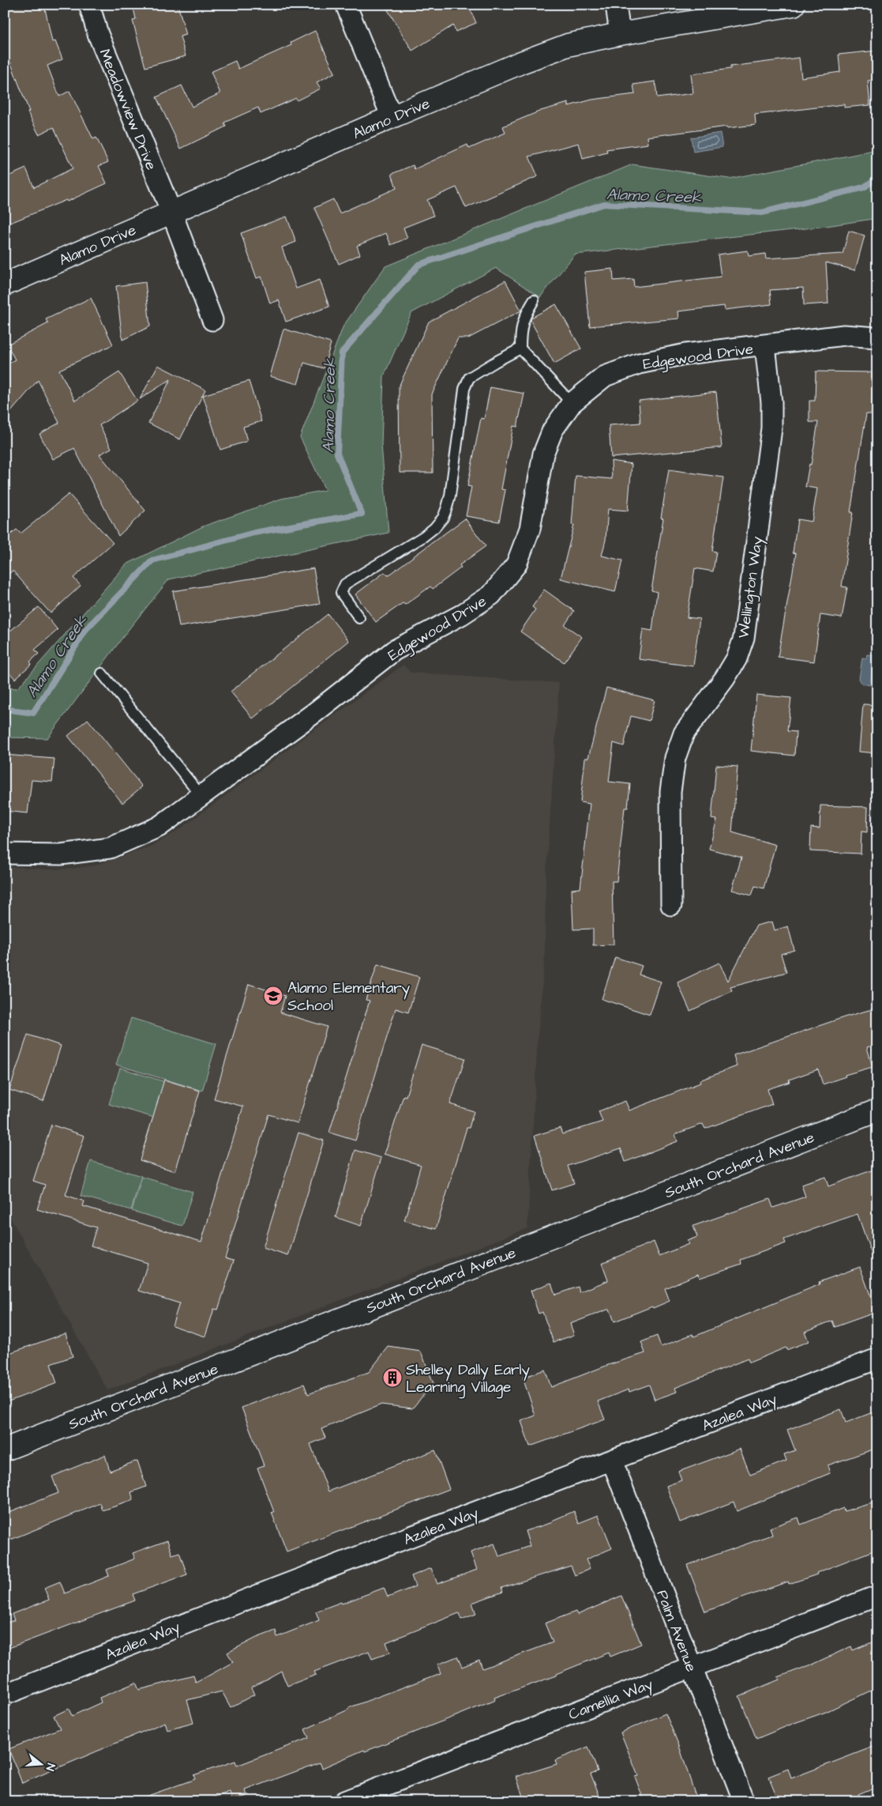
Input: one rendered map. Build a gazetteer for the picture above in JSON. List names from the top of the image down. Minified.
{"streets":{"street":["Meadowview Drive","Alamo Drive","Edgewood Drive","Wellington Way","South Orchard Avenue","Azalea Way","Palm Avenue","Camellia Way"]},"crossings":[["Meadowview Drive","Alamo Drive"],["Edgewood Drive","Wellington Way"],["Azalea Way","Palm Avenue"],["Palm Avenue","Camellia Way"]],"water":["Alamo Creek"],"places":{"school or university":["Alamo Elementary School"],"building":["Shelley Dally Early Learning Village"]},"north":"right"}
